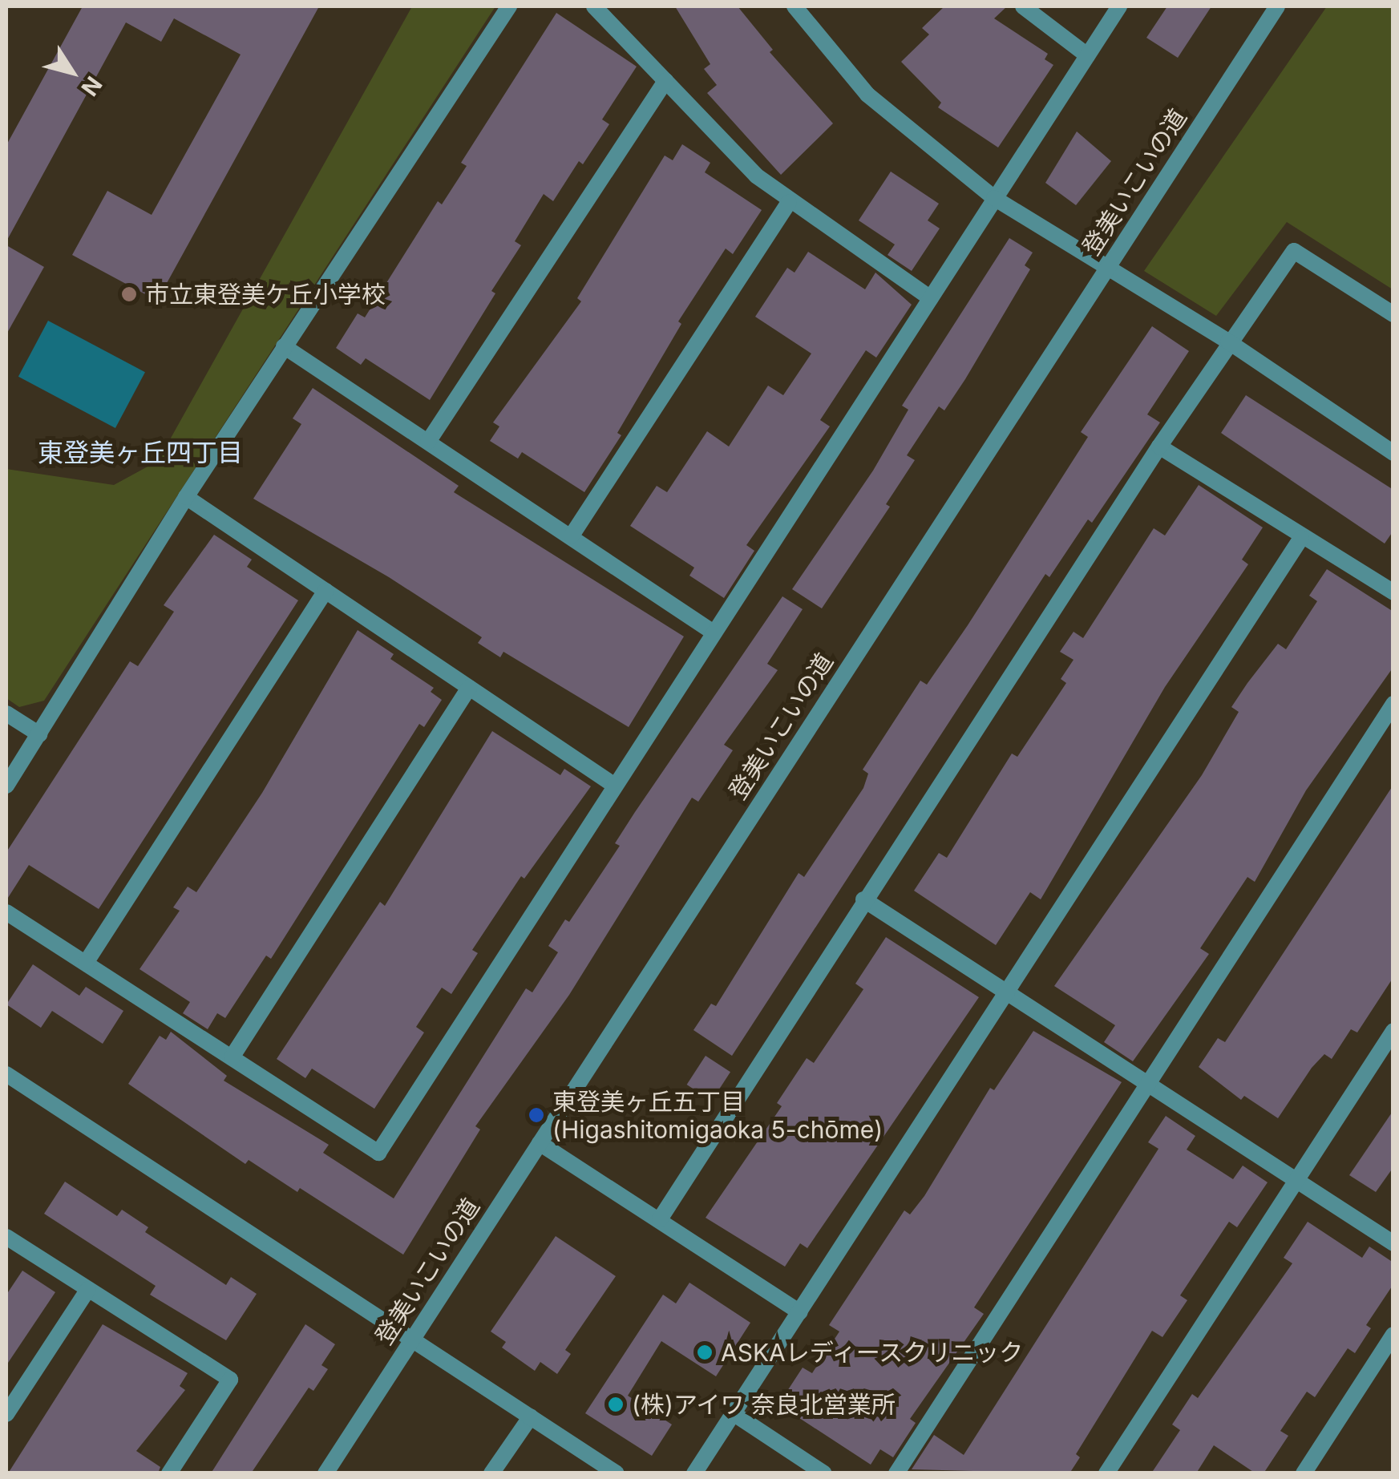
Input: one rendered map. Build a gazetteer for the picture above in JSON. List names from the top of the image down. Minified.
{"streets":{"street":["登美いこいの道"]},"districts":["東登美ヶ丘四丁目"],"places":["市立東登美ケ丘小学校","東登美ヶ丘五丁目 (Higashitomigaoka 5-chōme)","ASKAレディースクリニック","(株)アイワ 奈良北営業所"],"north":"bottom right"}
